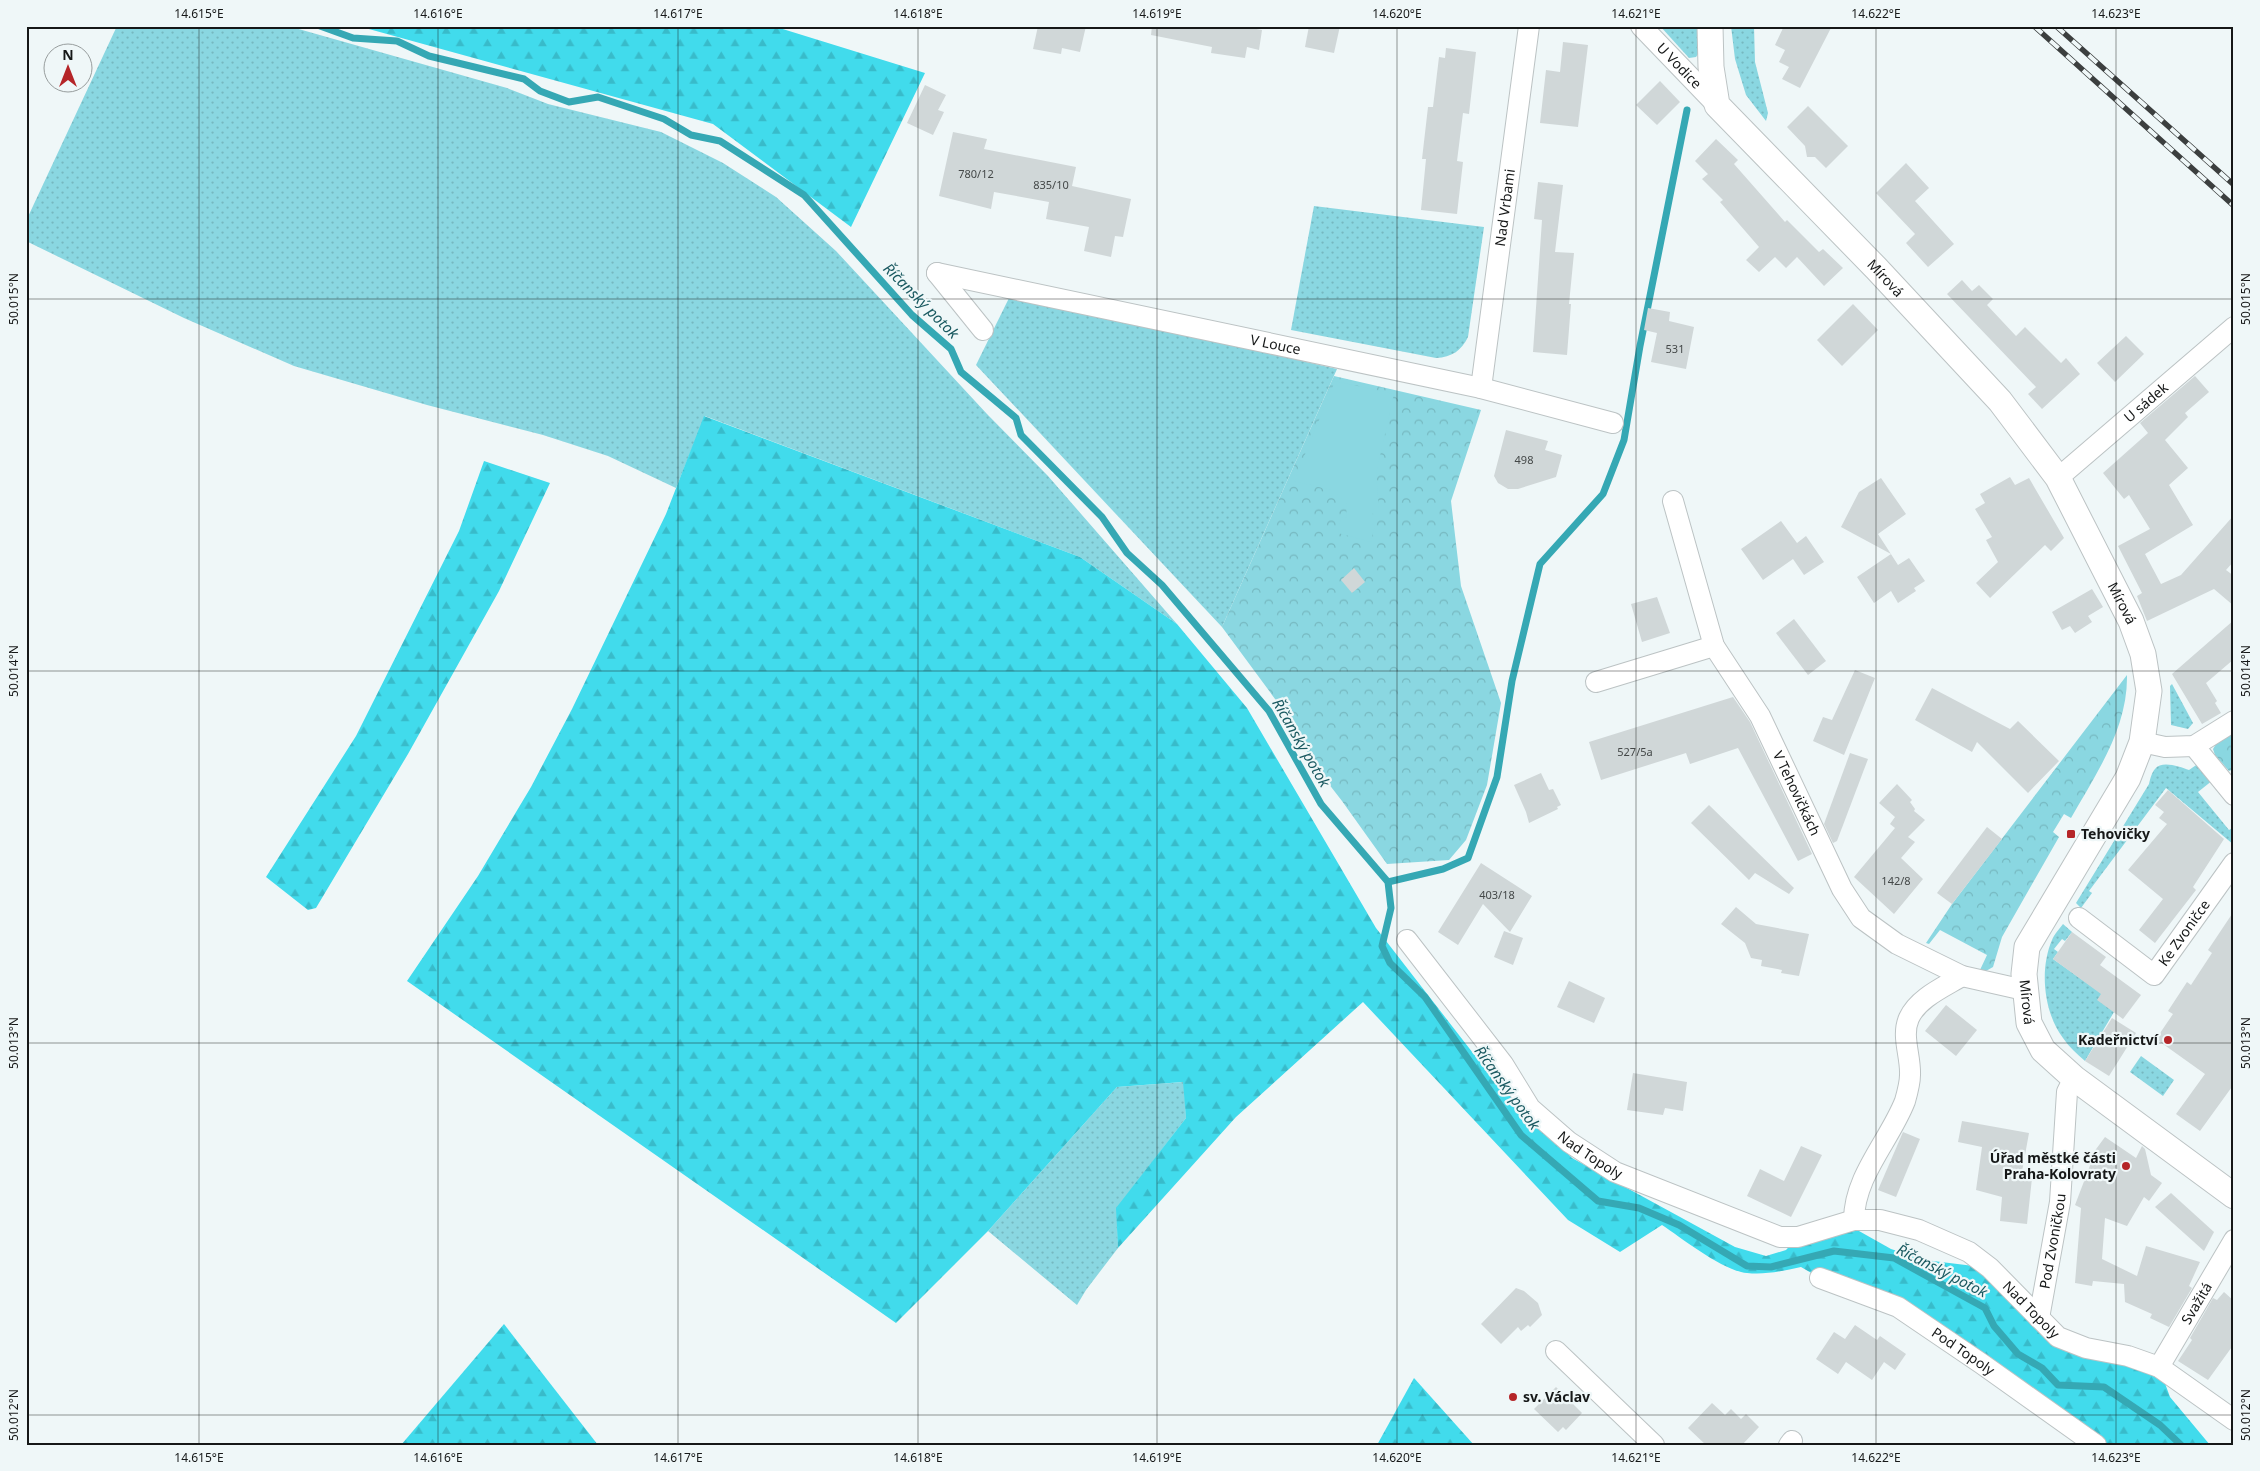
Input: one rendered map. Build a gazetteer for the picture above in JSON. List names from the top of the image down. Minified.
{"streets":{"street":["U Vodice","Nad Vrbami","Mírová","V Louce","U sádek","V Tehovičkách","Ke Zvoničce","Nad Topoly","Pod Zvoničkou","Svažitá","Pod Topoly"]},"crossings":[["U Vodice","Mírová"],["Nad Vrbami","V Louce"],["Mírová","U sádek"],["Mírová","V Tehovičkách"],["Mírová","Pod Zvoničkou"],["Nad Topoly","Pod Zvoničkou"],["Nad Topoly","Svažitá"]],"water":["Říčanský potok"],"places":{"transit":["Tehovičky"],"other":["Kadeřnictví","Úřad městké části Praha-Kolovraty","sv. Václav"]},"house_numbers":["780/12","835/10","531","498","527/5a","142/8","403/18"],"north":"top","coordinates":["14.615°E","14.616°E","14.617°E","14.618°E","14.619°E","14.620°E","14.621°E","14.622°E","14.623°E","50.015°N","50.014°N","50.013°N","50.012°N"]}
